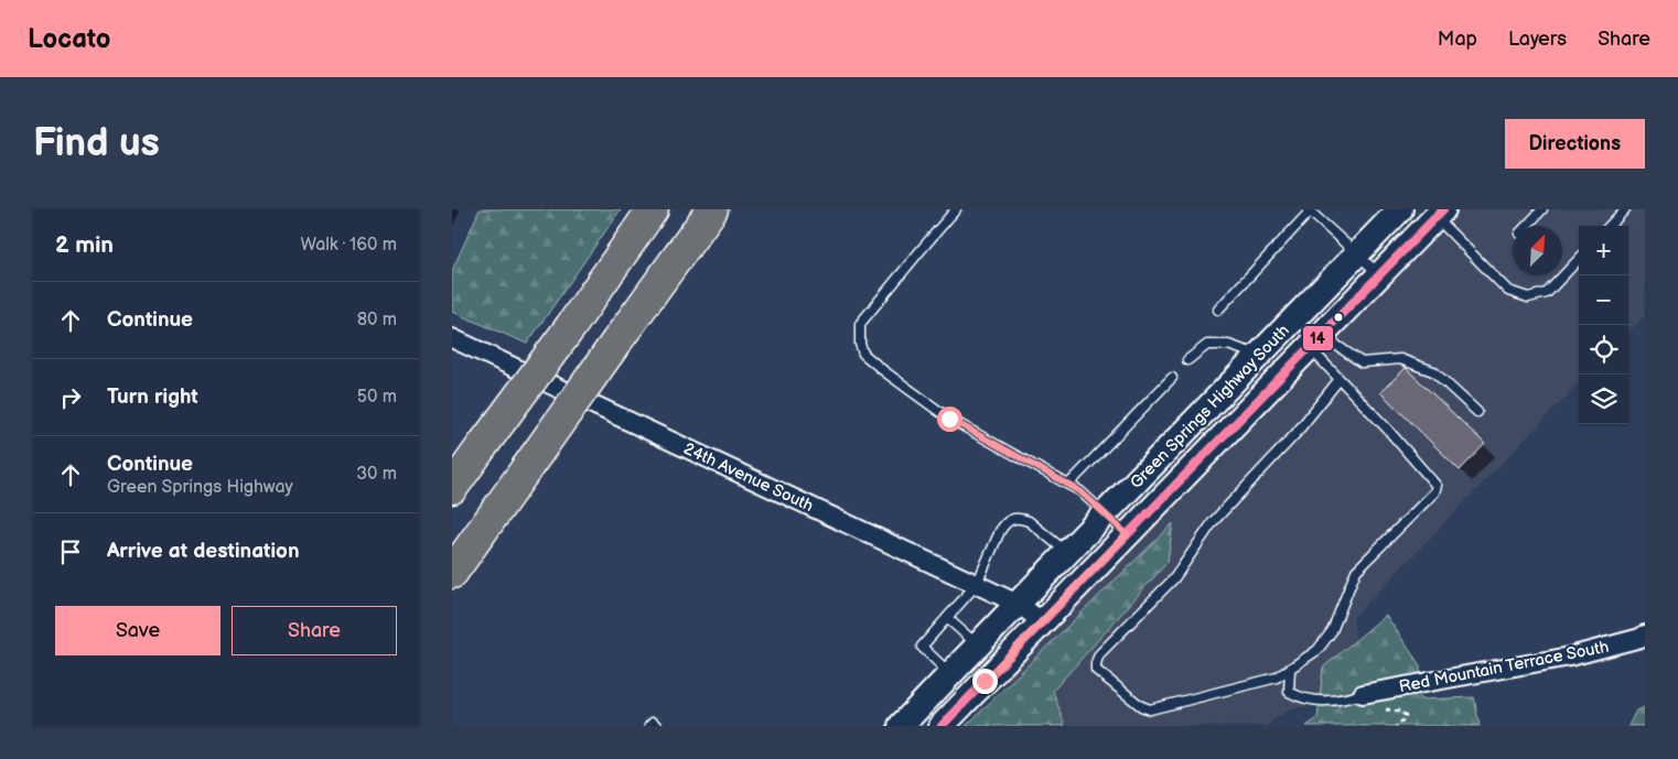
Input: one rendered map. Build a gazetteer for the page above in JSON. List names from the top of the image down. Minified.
{"streets":{"main road":["Green Springs Highway South"],"street":["24th Avenue South","Red Mountain Terrace South"]},"crossings":[["Green Springs Highway South","24th Avenue South"]],"lines":["transit line 14"],"north":"top right","page":{"header":"Locato","nav":["Map","Layers","Share"],"buttons":["Directions",["Save","Share"]],"title":"Find us","heading":["2 min","Walk · 160 m"],"map_buttons":["+","−"],"list":[["Continue","80 m"],["Turn right","50 m"],["Continue","Green Springs Highway","30 m"],"Arrive at destination"]}}
